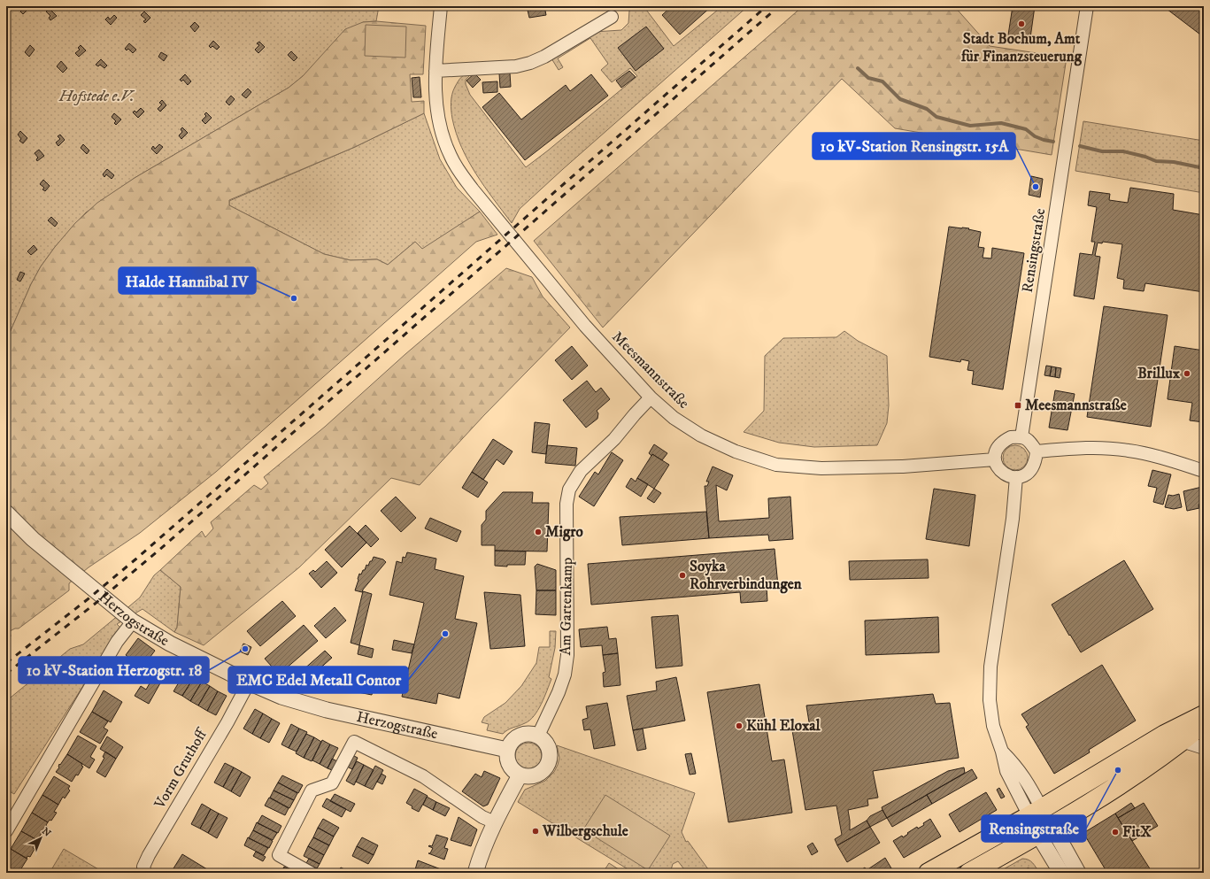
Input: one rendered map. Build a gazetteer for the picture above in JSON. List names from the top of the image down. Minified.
{"streets":{"street":["Rensingstraße","Meesmannstraße","Am Gartenkamp","Herzogstraße","Vorm Gruthoff"]},"crossings":[["Rensingstraße","Meesmannstraße"],["Meesmannstraße","Am Gartenkamp"],["Am Gartenkamp","Herzogstraße"],["Herzogstraße","Vorm Gruthoff"]],"parks":["Hofstede e.V."],"places":{"other":["Stadt Bochum, Amt für Finanzsteuerung","10 kV-Station Rensingstr. 15A","Halde Hannibal IV","Brillux","Migro","Soyka Rohrverbindungen","EMC Edel Metall Contor","10 kV-Station Herzogstr. 18","Kühl Eloxal","Rensingstraße","Wilbergschule","FitX"],"transit":["Meesmannstraße"]},"north":"top right"}
